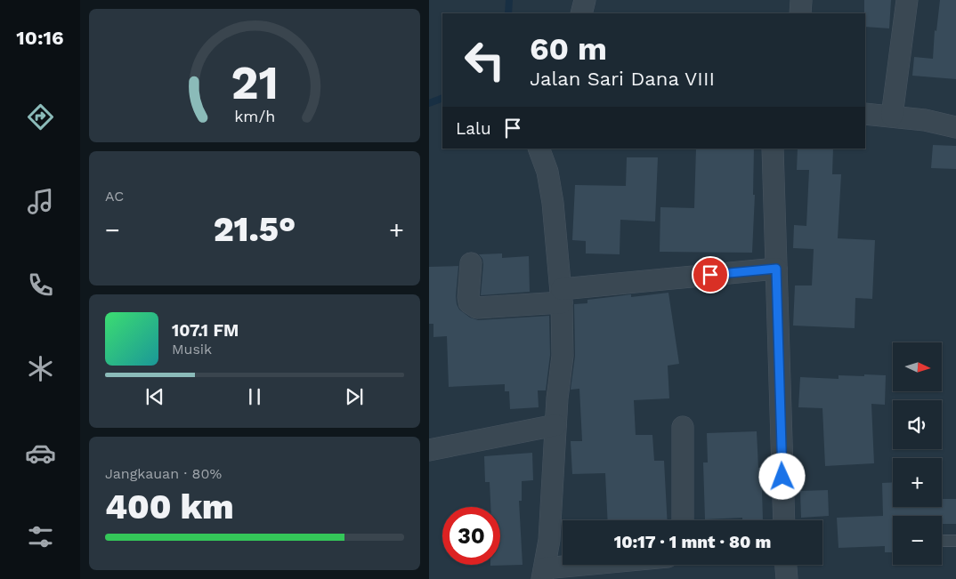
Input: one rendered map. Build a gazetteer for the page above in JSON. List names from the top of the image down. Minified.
{"north":"right","page":{"tabs":"10:16","turn":["60 m","Jalan Sari Dana VIII"],"then":"Lalu","tile":["AC",["Jangkauan · 80%","400 km"]],"heat":["−","21.5°","+"],"song":["107.1 FM","Musik"],"map_buttons":["+","−"],"limit":"30","trip":"10:17 · 1 mnt · 80 m","gauge":["21","km/h"]}}
